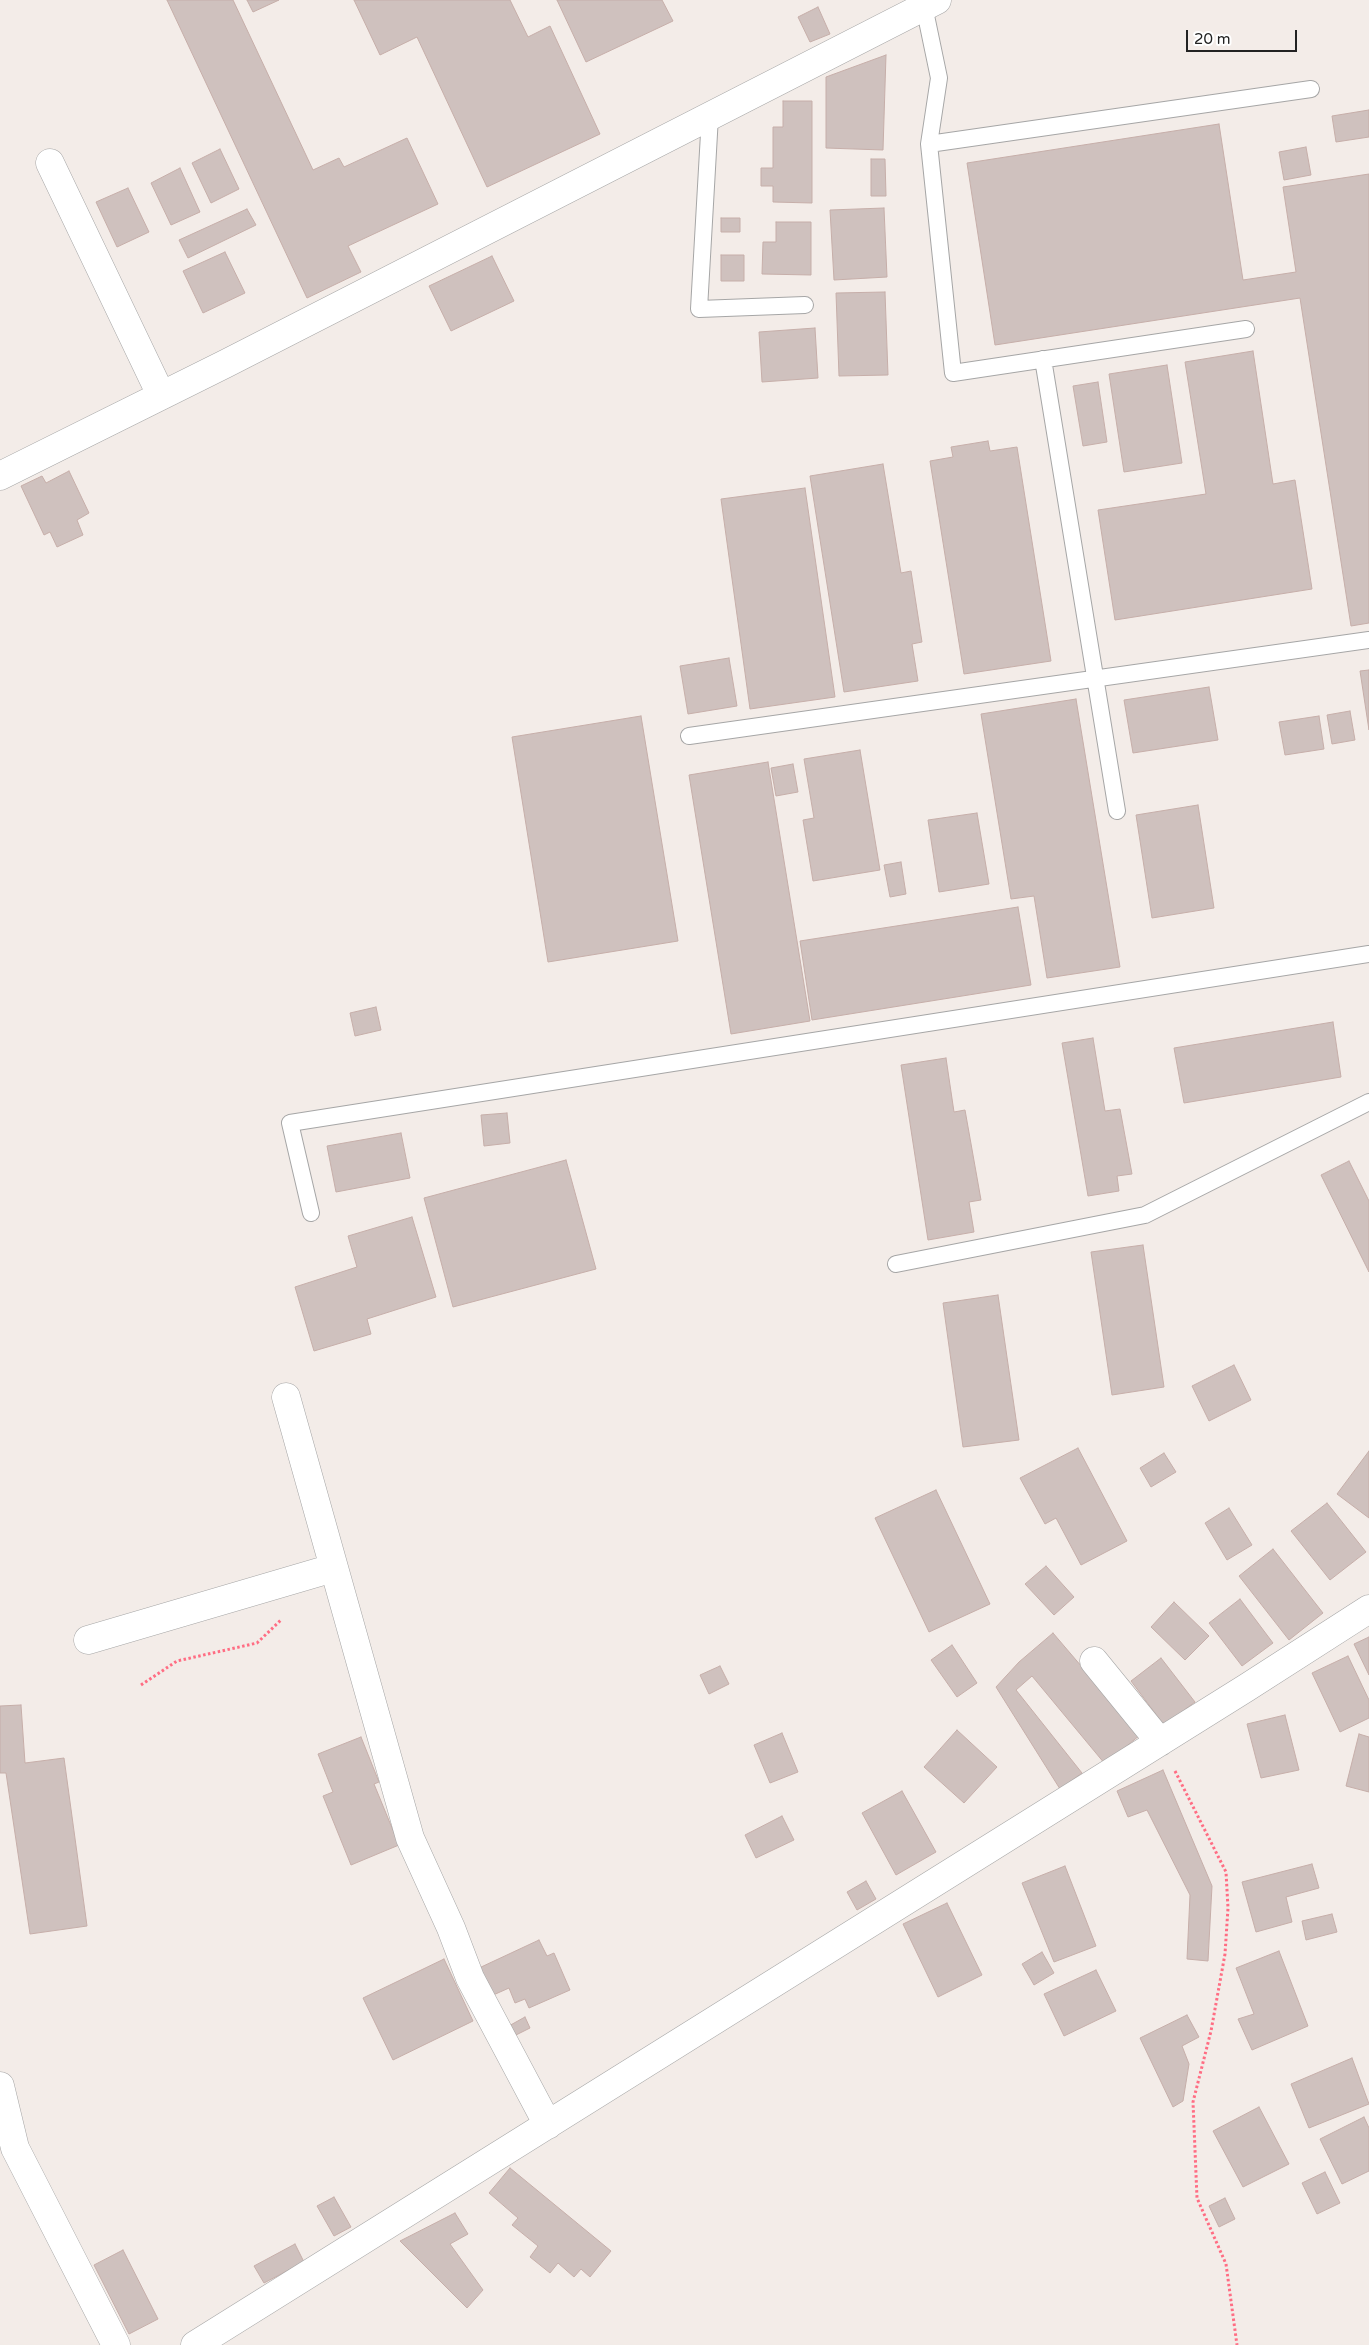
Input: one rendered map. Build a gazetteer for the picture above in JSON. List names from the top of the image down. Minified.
{"scale_bar":"20 m"}
